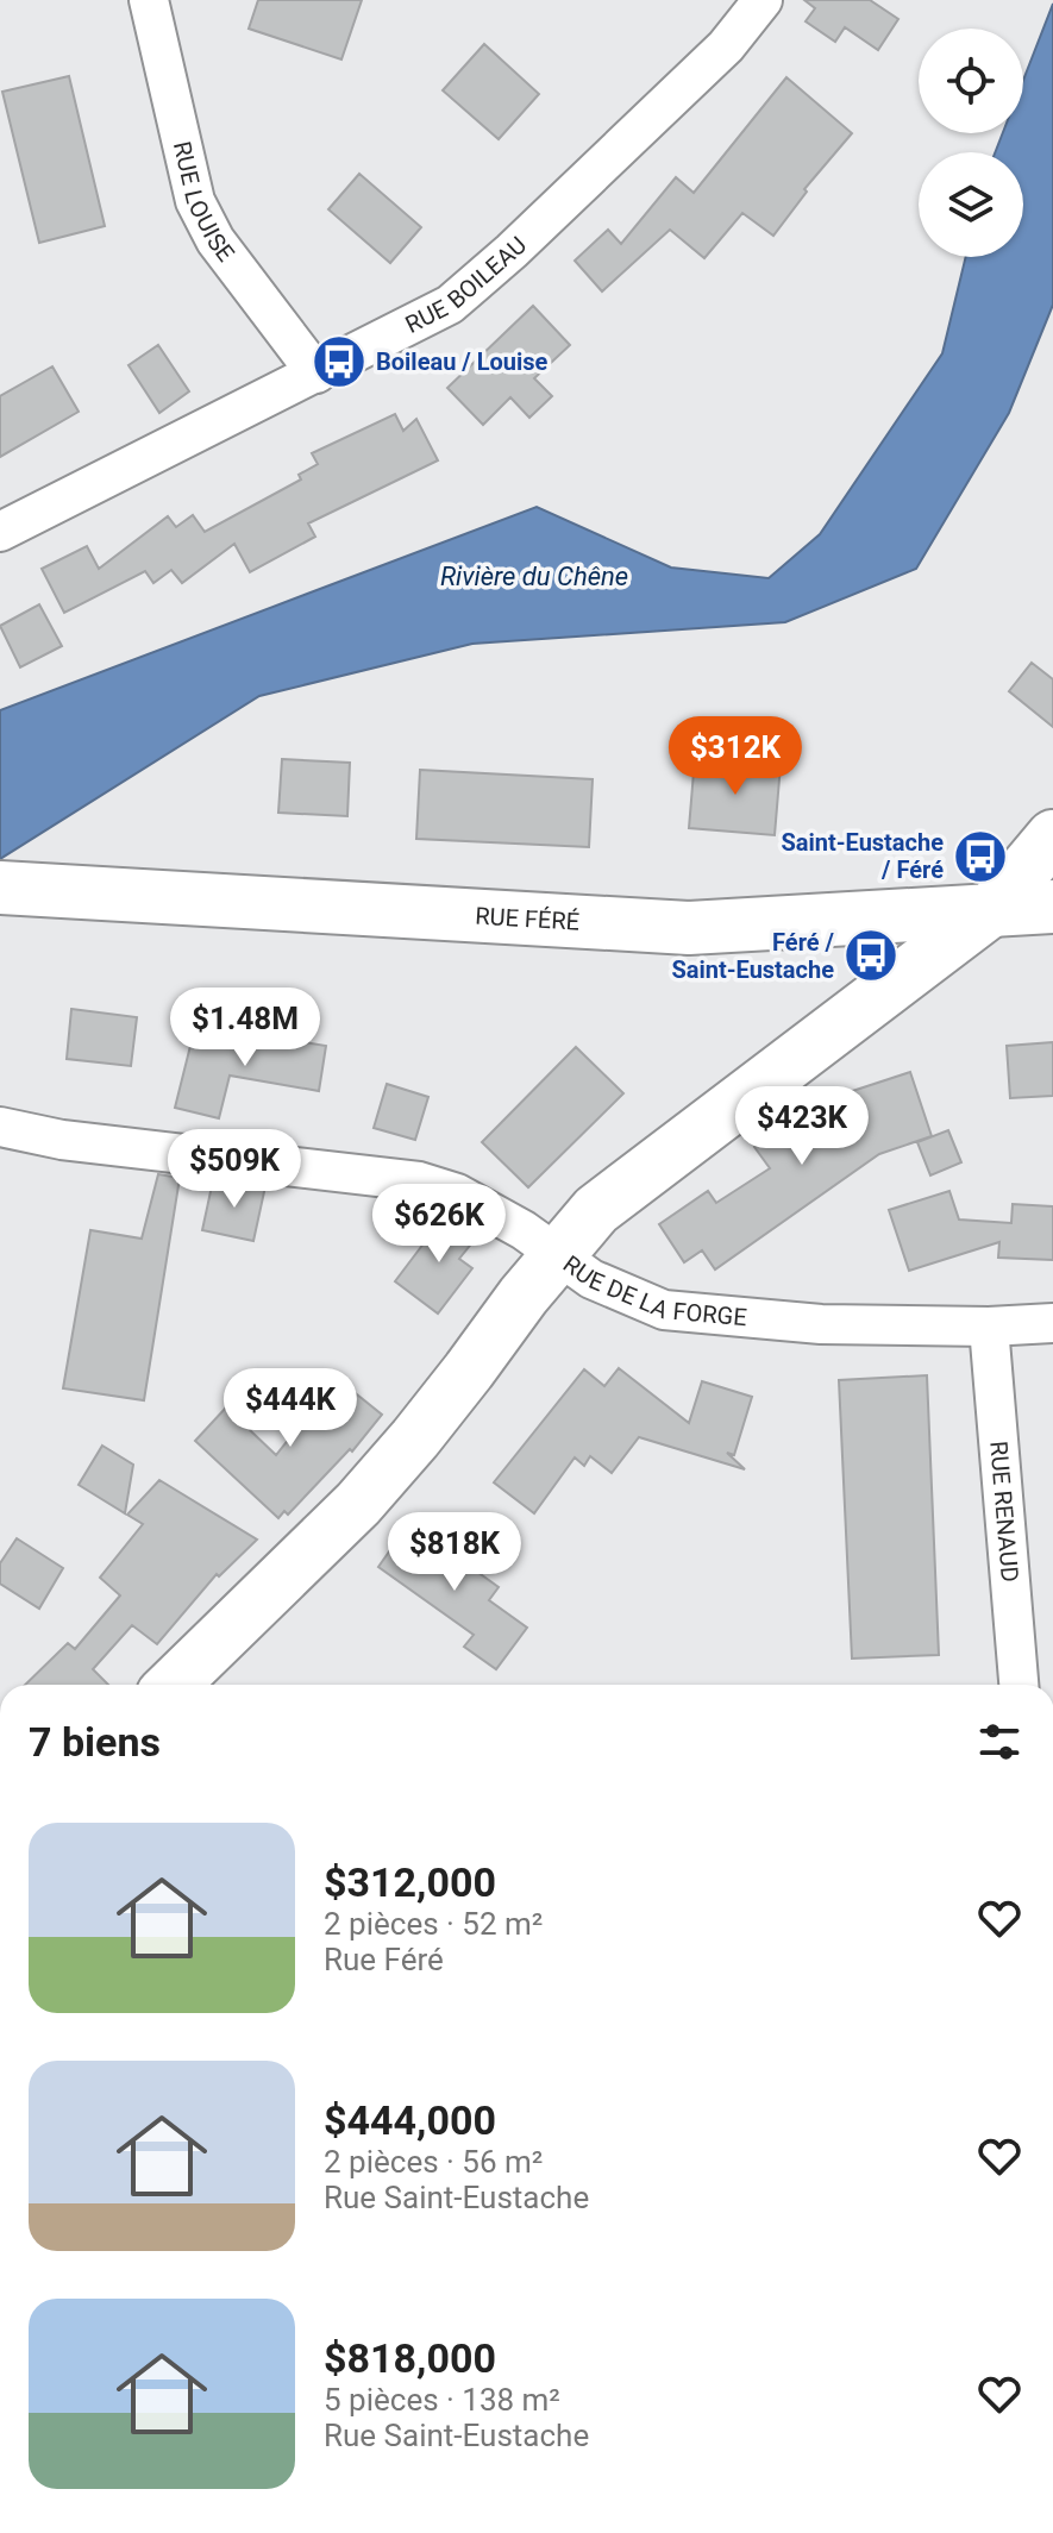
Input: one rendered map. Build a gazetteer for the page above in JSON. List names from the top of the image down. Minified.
{"streets":{"street":["RUE LOUISE","RUE BOILEAU","RUE FÉRÉ","RUE DE LA FORGE","RUE RENAUD"]},"crossings":[["RUE LOUISE","RUE BOILEAU"],["RUE DE LA FORGE","RUE RENAUD"]],"water":["Rivière du Chêne"],"places":{"bus stop":["Boileau / Louise","Saint-Eustache / Féré","Féré / Saint-Eustache"]},"page":{"price":["$312K","$1.48M","$423K","$509K","$626K","$444K","$818K"],"heading":"7 biens","list":[{"name":"$312,000","note":"2 pièces · 52 m² · Rue Féré"},{"name":"$444,000","note":"2 pièces · 56 m² · Rue Saint-Eustache"},{"name":"$818,000","note":"5 pièces · 138 m² · Rue Saint-Eustache"}]}}
